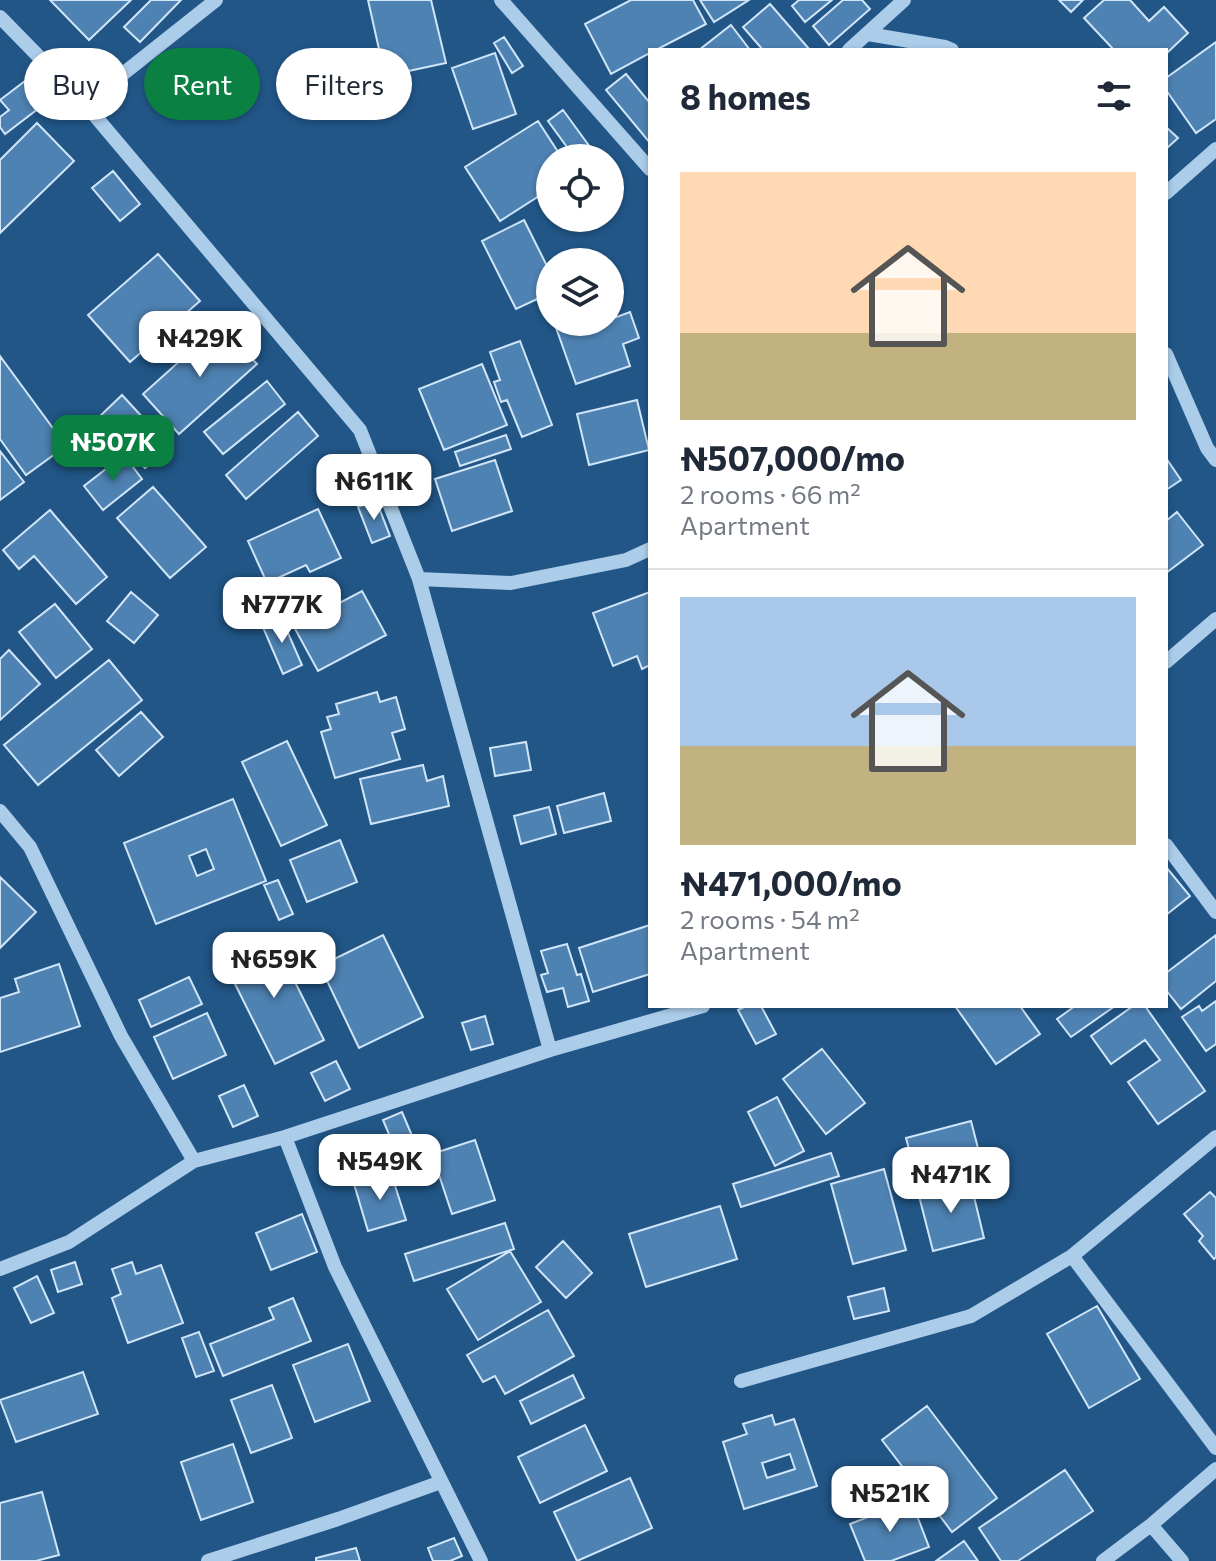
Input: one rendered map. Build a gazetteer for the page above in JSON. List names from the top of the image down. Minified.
{"page":{"chip":["Buy","Rent","Filters"],"heading":"8 homes","list":[{"name":"₦507,000/mo","note":"2 rooms · 66 m² · Apartment"},{"name":"₦471,000/mo","note":"2 rooms · 54 m² · Apartment"}],"price":["₦429K","₦507K","₦611K","₦777K","₦659K","₦549K","₦471K","₦521K"]}}
